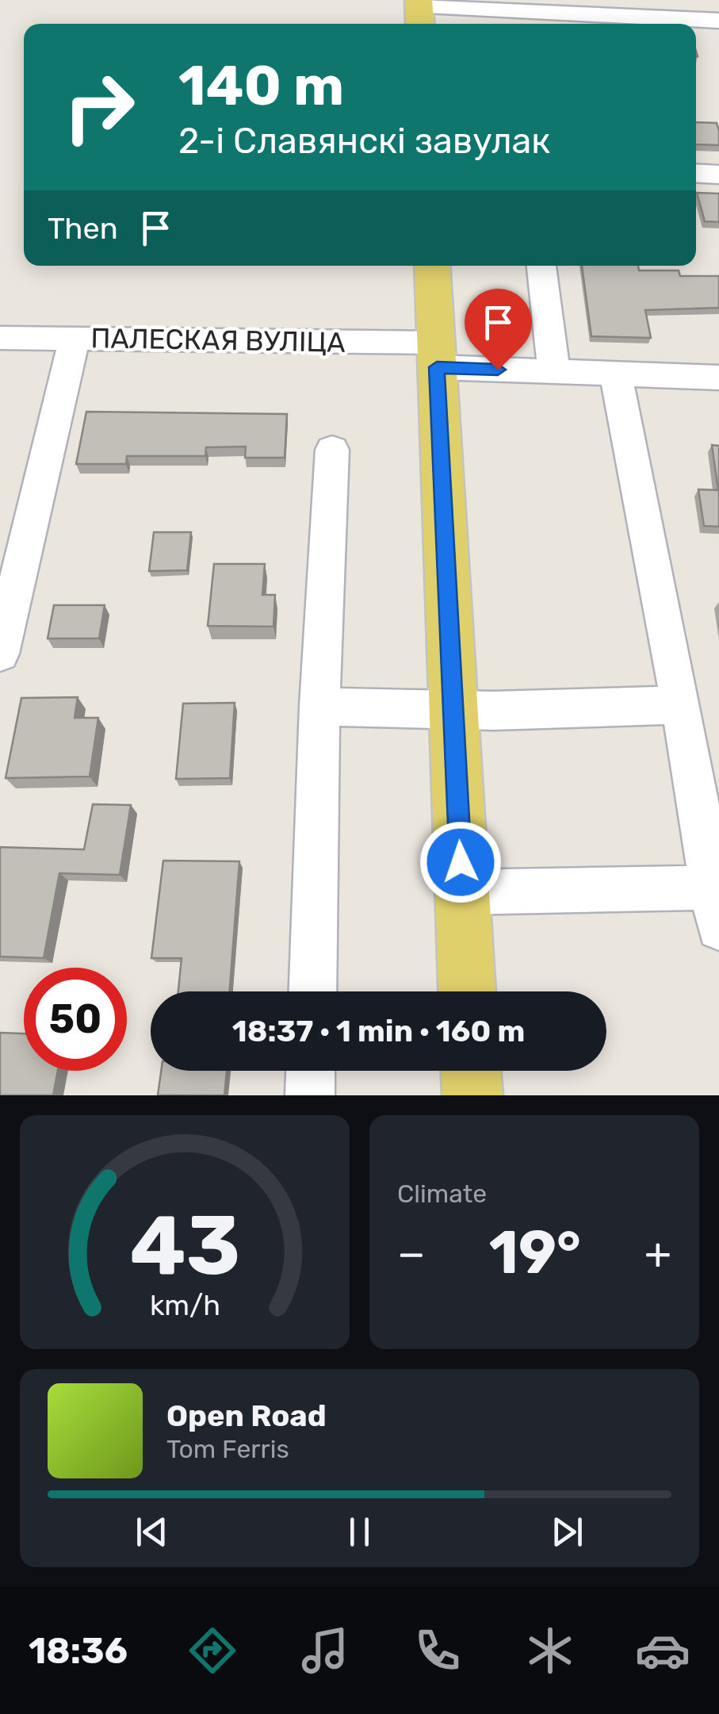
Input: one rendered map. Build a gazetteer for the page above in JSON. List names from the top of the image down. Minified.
{"streets":{"street":["ПАЛЕСКАЯ ВУЛІЦА"]},"page":{"turn":["140 m","2-і Славянскі завулак"],"then":"Then","limit":"50","trip":"18:37 · 1 min · 160 m","tile":"Climate","heat":["−","19°","+"],"song":["Open Road","Tom Ferris"],"tabs":"18:36","gauge":["43","km/h"]}}
